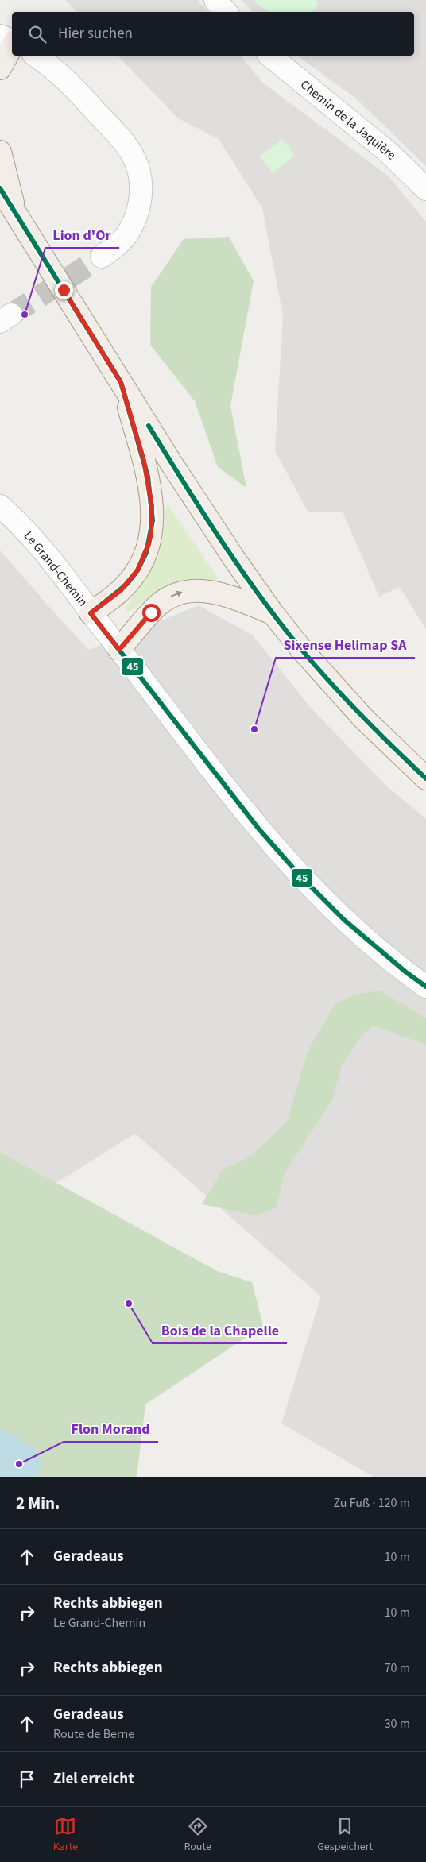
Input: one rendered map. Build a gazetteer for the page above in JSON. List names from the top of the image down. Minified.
{"streets":{"street":["Chemin de la Jaquière","Le Grand-Chemin"]},"places":["Lion d'Or","Sixense Helimap SA","Bois de la Chapelle","Flon Morand"],"lines":["transit line 45"],"page":{"search":"Hier suchen","heading":["2 Min.","Zu Fuß · 120 m"],"list":[["Geradeaus","10 m"],["Rechts abbiegen","Le Grand-Chemin","10 m"],["Rechts abbiegen","70 m"],["Geradeaus","Route de Berne","30 m"],"Ziel erreicht"],"nav":["Karte","Route","Gespeichert"]}}
